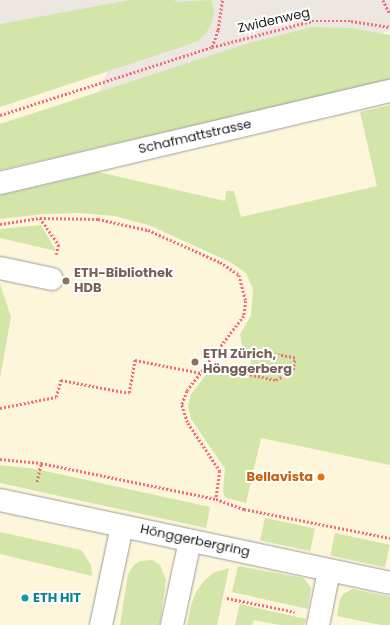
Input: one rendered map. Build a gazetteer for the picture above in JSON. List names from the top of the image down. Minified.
{"streets":{"street":["Schafmattstrasse","Hönggerbergring"],"path":["Zwidenweg"]},"places":["ETH-Bibliothek HDB","ETH Zürich, Hönggerberg","Bellavista","ETH HIT"]}
